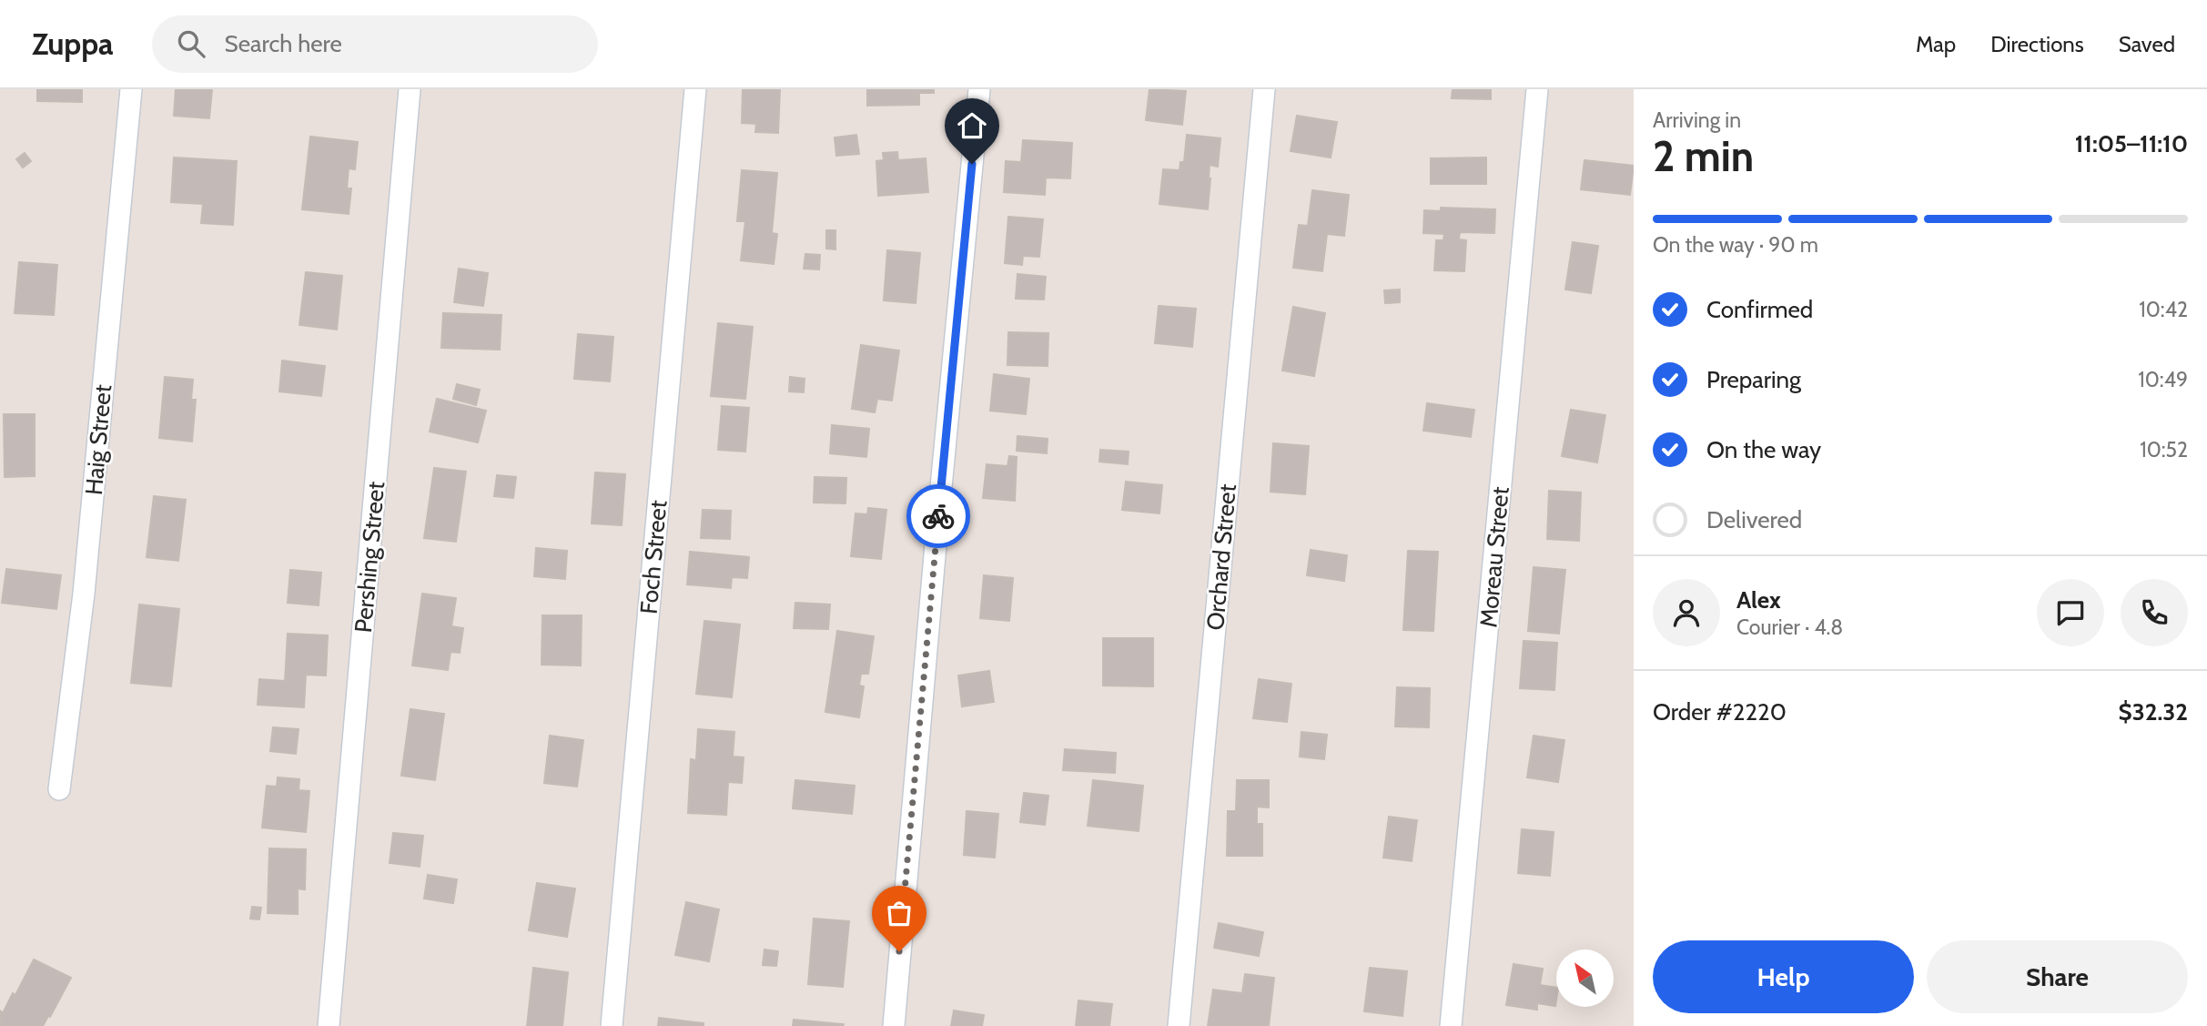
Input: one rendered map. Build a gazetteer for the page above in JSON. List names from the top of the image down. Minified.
{"streets":{"street":["Haig Street","Pershing Street","Foch Street","Orchard Street","Moreau Street"]},"north":"top left","page":{"header":"Zuppa","search":"Search here","nav":["Map","Directions","Saved"],"heading":["2 min","Arriving in","11:05–11:10"],"panel":["Alex","Courier · 4.8","Order #2220","$32.32"],"bar":"On the way · 90 m","list":[["Confirmed","10:42"],["Preparing","10:49"],["On the way","10:52"],"Delivered"],"buttons":["Help","Share"]}}
